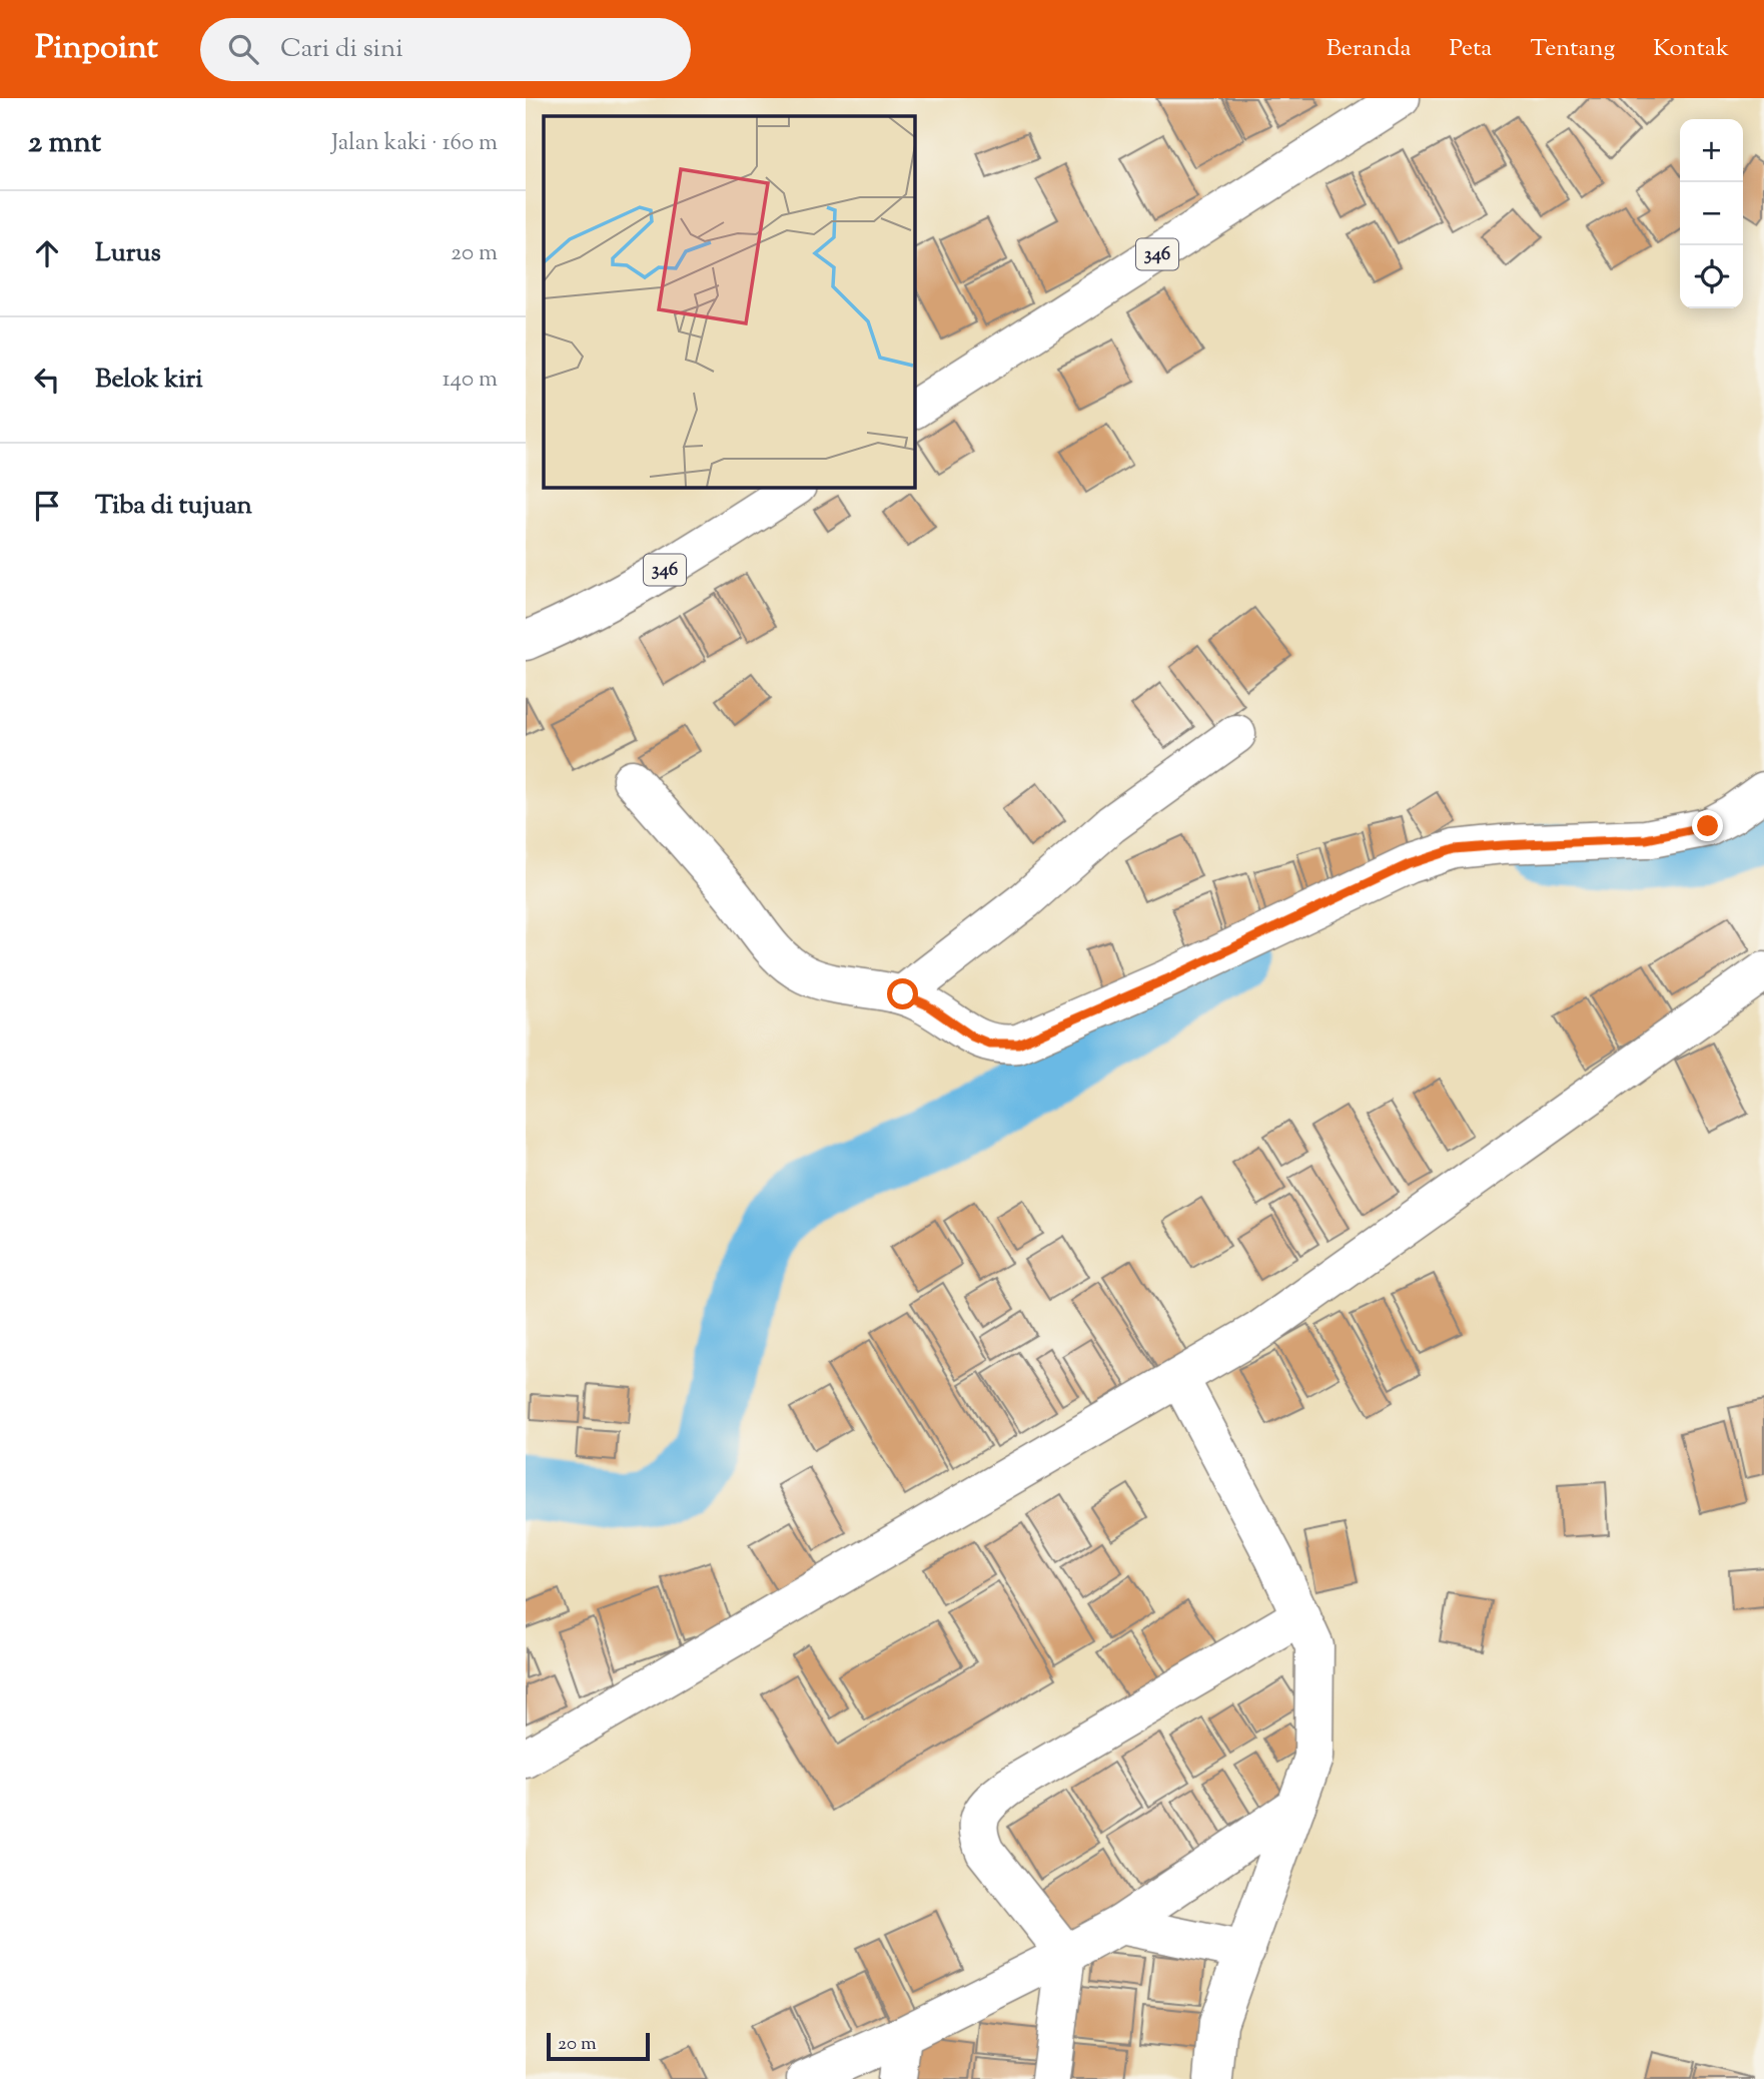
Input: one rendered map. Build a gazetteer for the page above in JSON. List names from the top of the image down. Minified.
{"streets":{"street":["346"]},"scale_bar":"20 m","page":{"header":"Pinpoint","search":"Cari di sini","nav":["Beranda","Peta","Tentang","Kontak"],"heading":["2 mnt","Jalan kaki · 160 m"],"map_buttons":["+","−"],"list":[["Lurus","20 m"],["Belok kiri","140 m"],"Tiba di tujuan"],"scale":"20 m"}}
